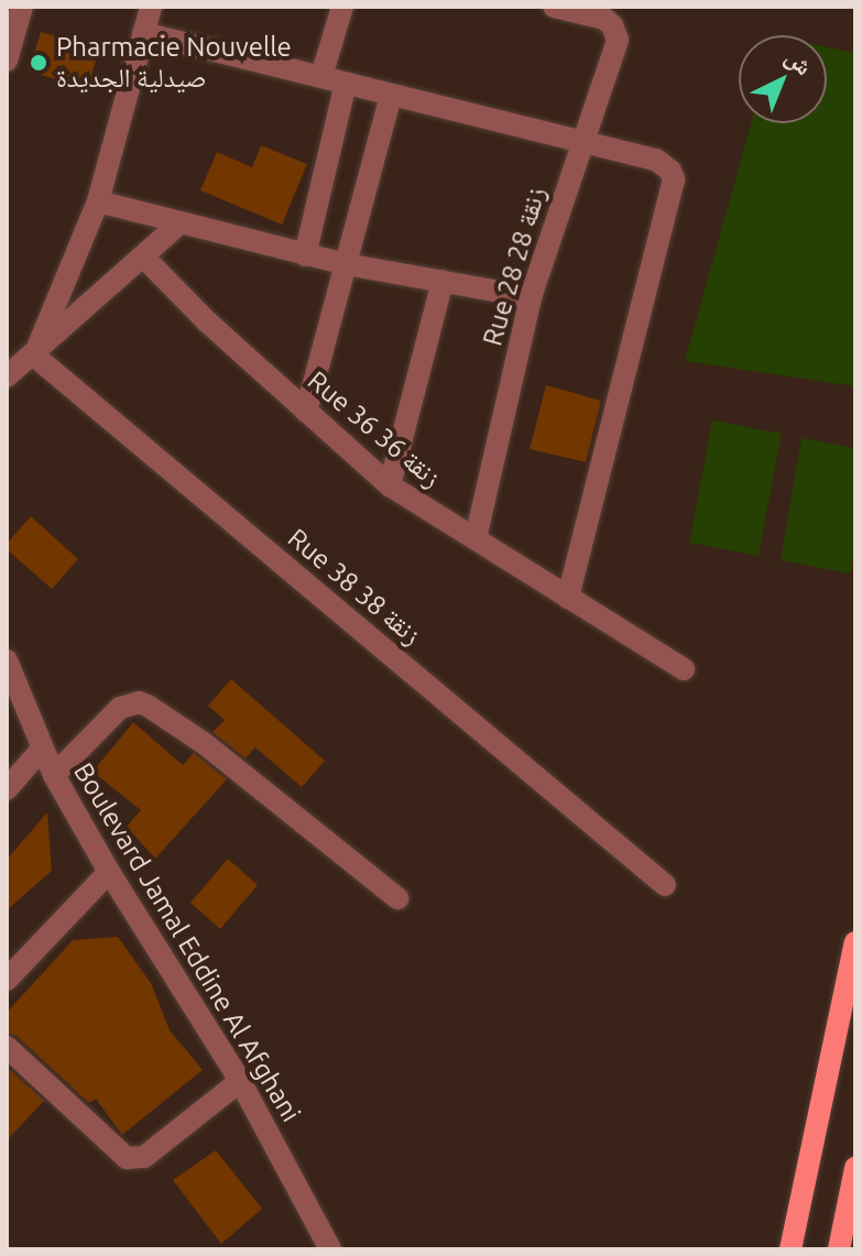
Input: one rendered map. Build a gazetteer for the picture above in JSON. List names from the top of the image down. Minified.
{"streets":{"street":["Rue 28 زنقة 28","Rue 36 زنقة 36","Rue 38 زنقة 38","Boulevard Jamal Eddine Al Afghani"]},"crossings":[["Rue 28 زنقة 28","Rue 36 زنقة 36"]],"places":["Pharmacie Nouvelle صيدلية الجديدة"],"north":"top right"}
